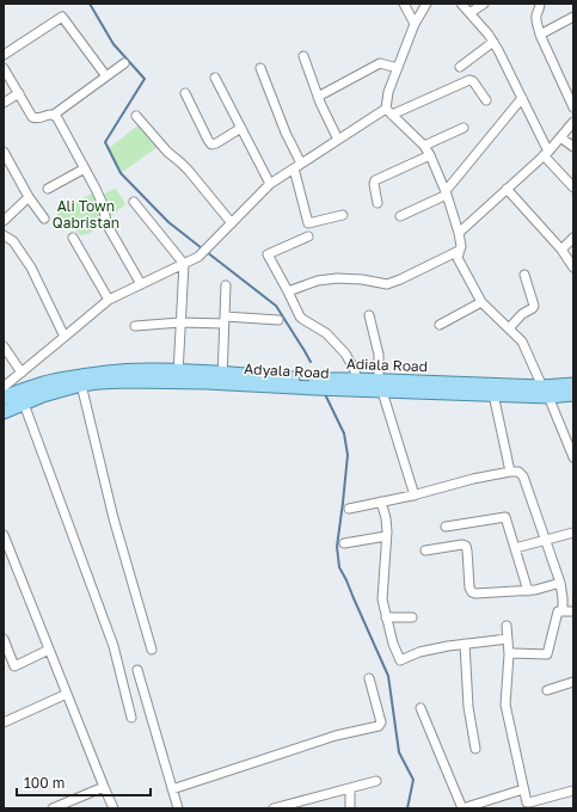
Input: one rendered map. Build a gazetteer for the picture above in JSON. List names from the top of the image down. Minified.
{"streets":{"main road":["Adiala Road","Adyala Road"]},"crossings":[["Adiala Road","Adyala Road"]],"parks":["Ali Town Qabristan"],"scale_bar":"100 m"}
